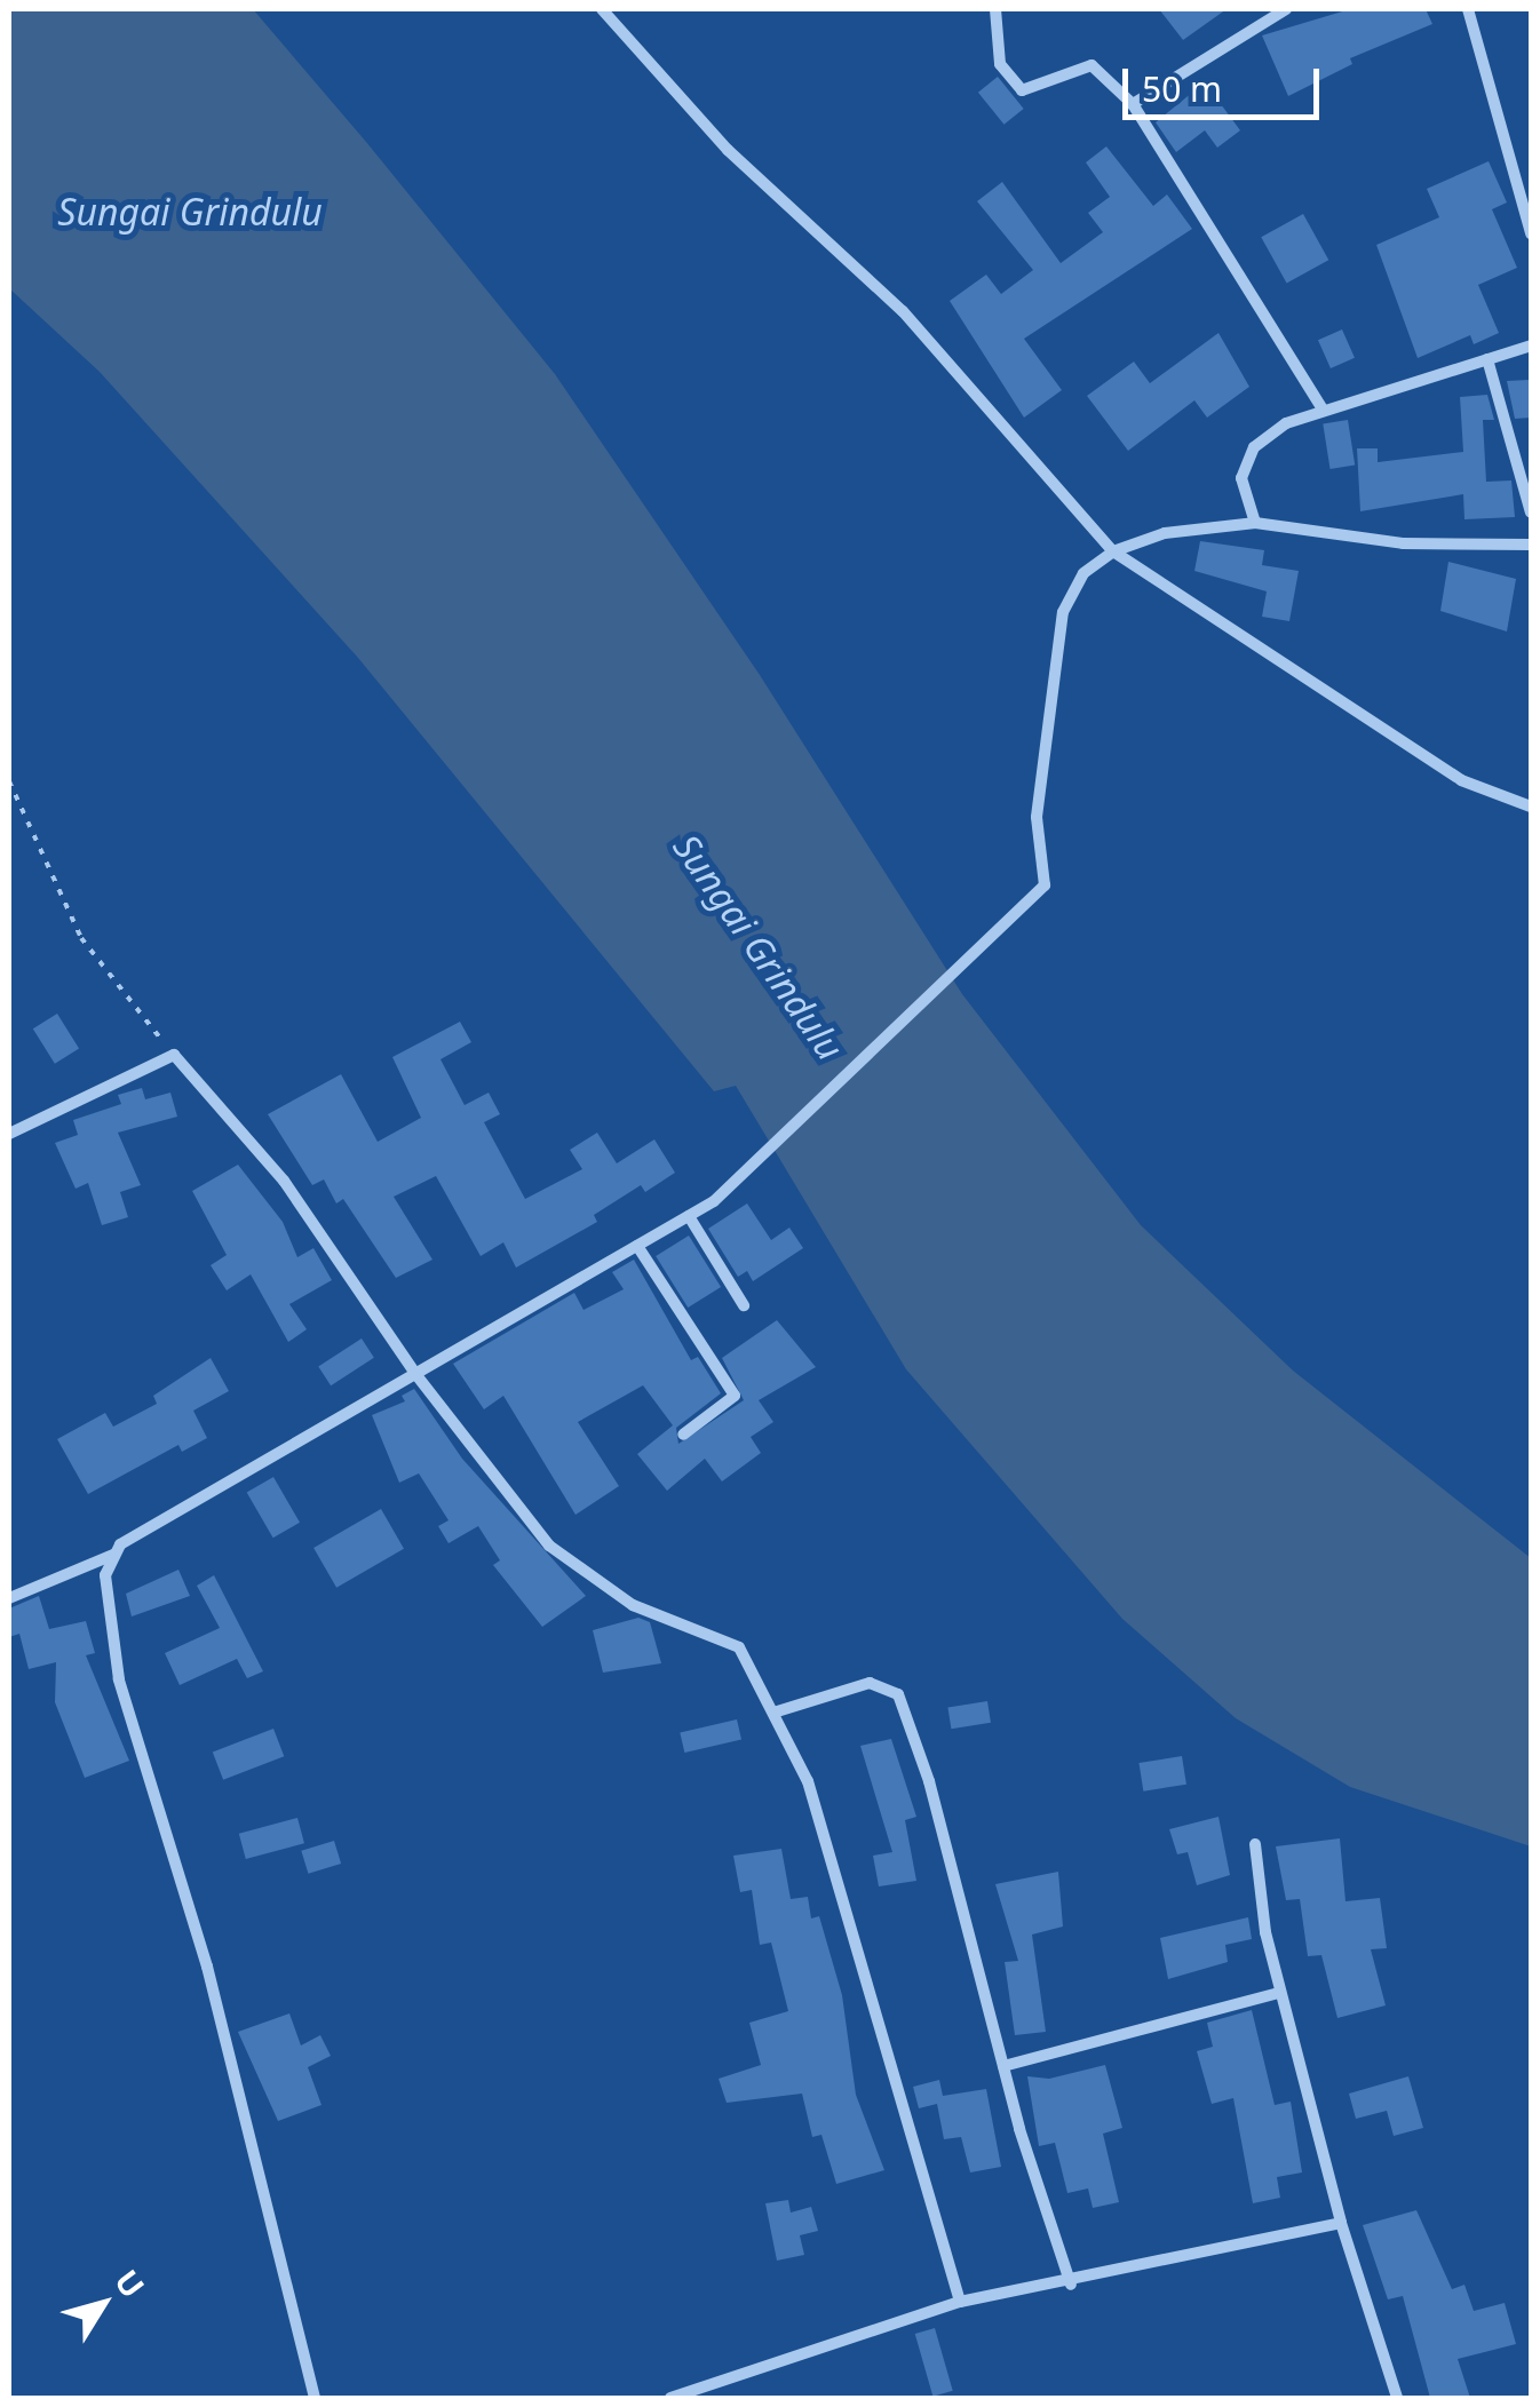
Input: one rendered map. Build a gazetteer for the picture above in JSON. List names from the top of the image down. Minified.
{"water":["Sungai Grindulu"],"scale_bar":"50 m","north":"top right"}
